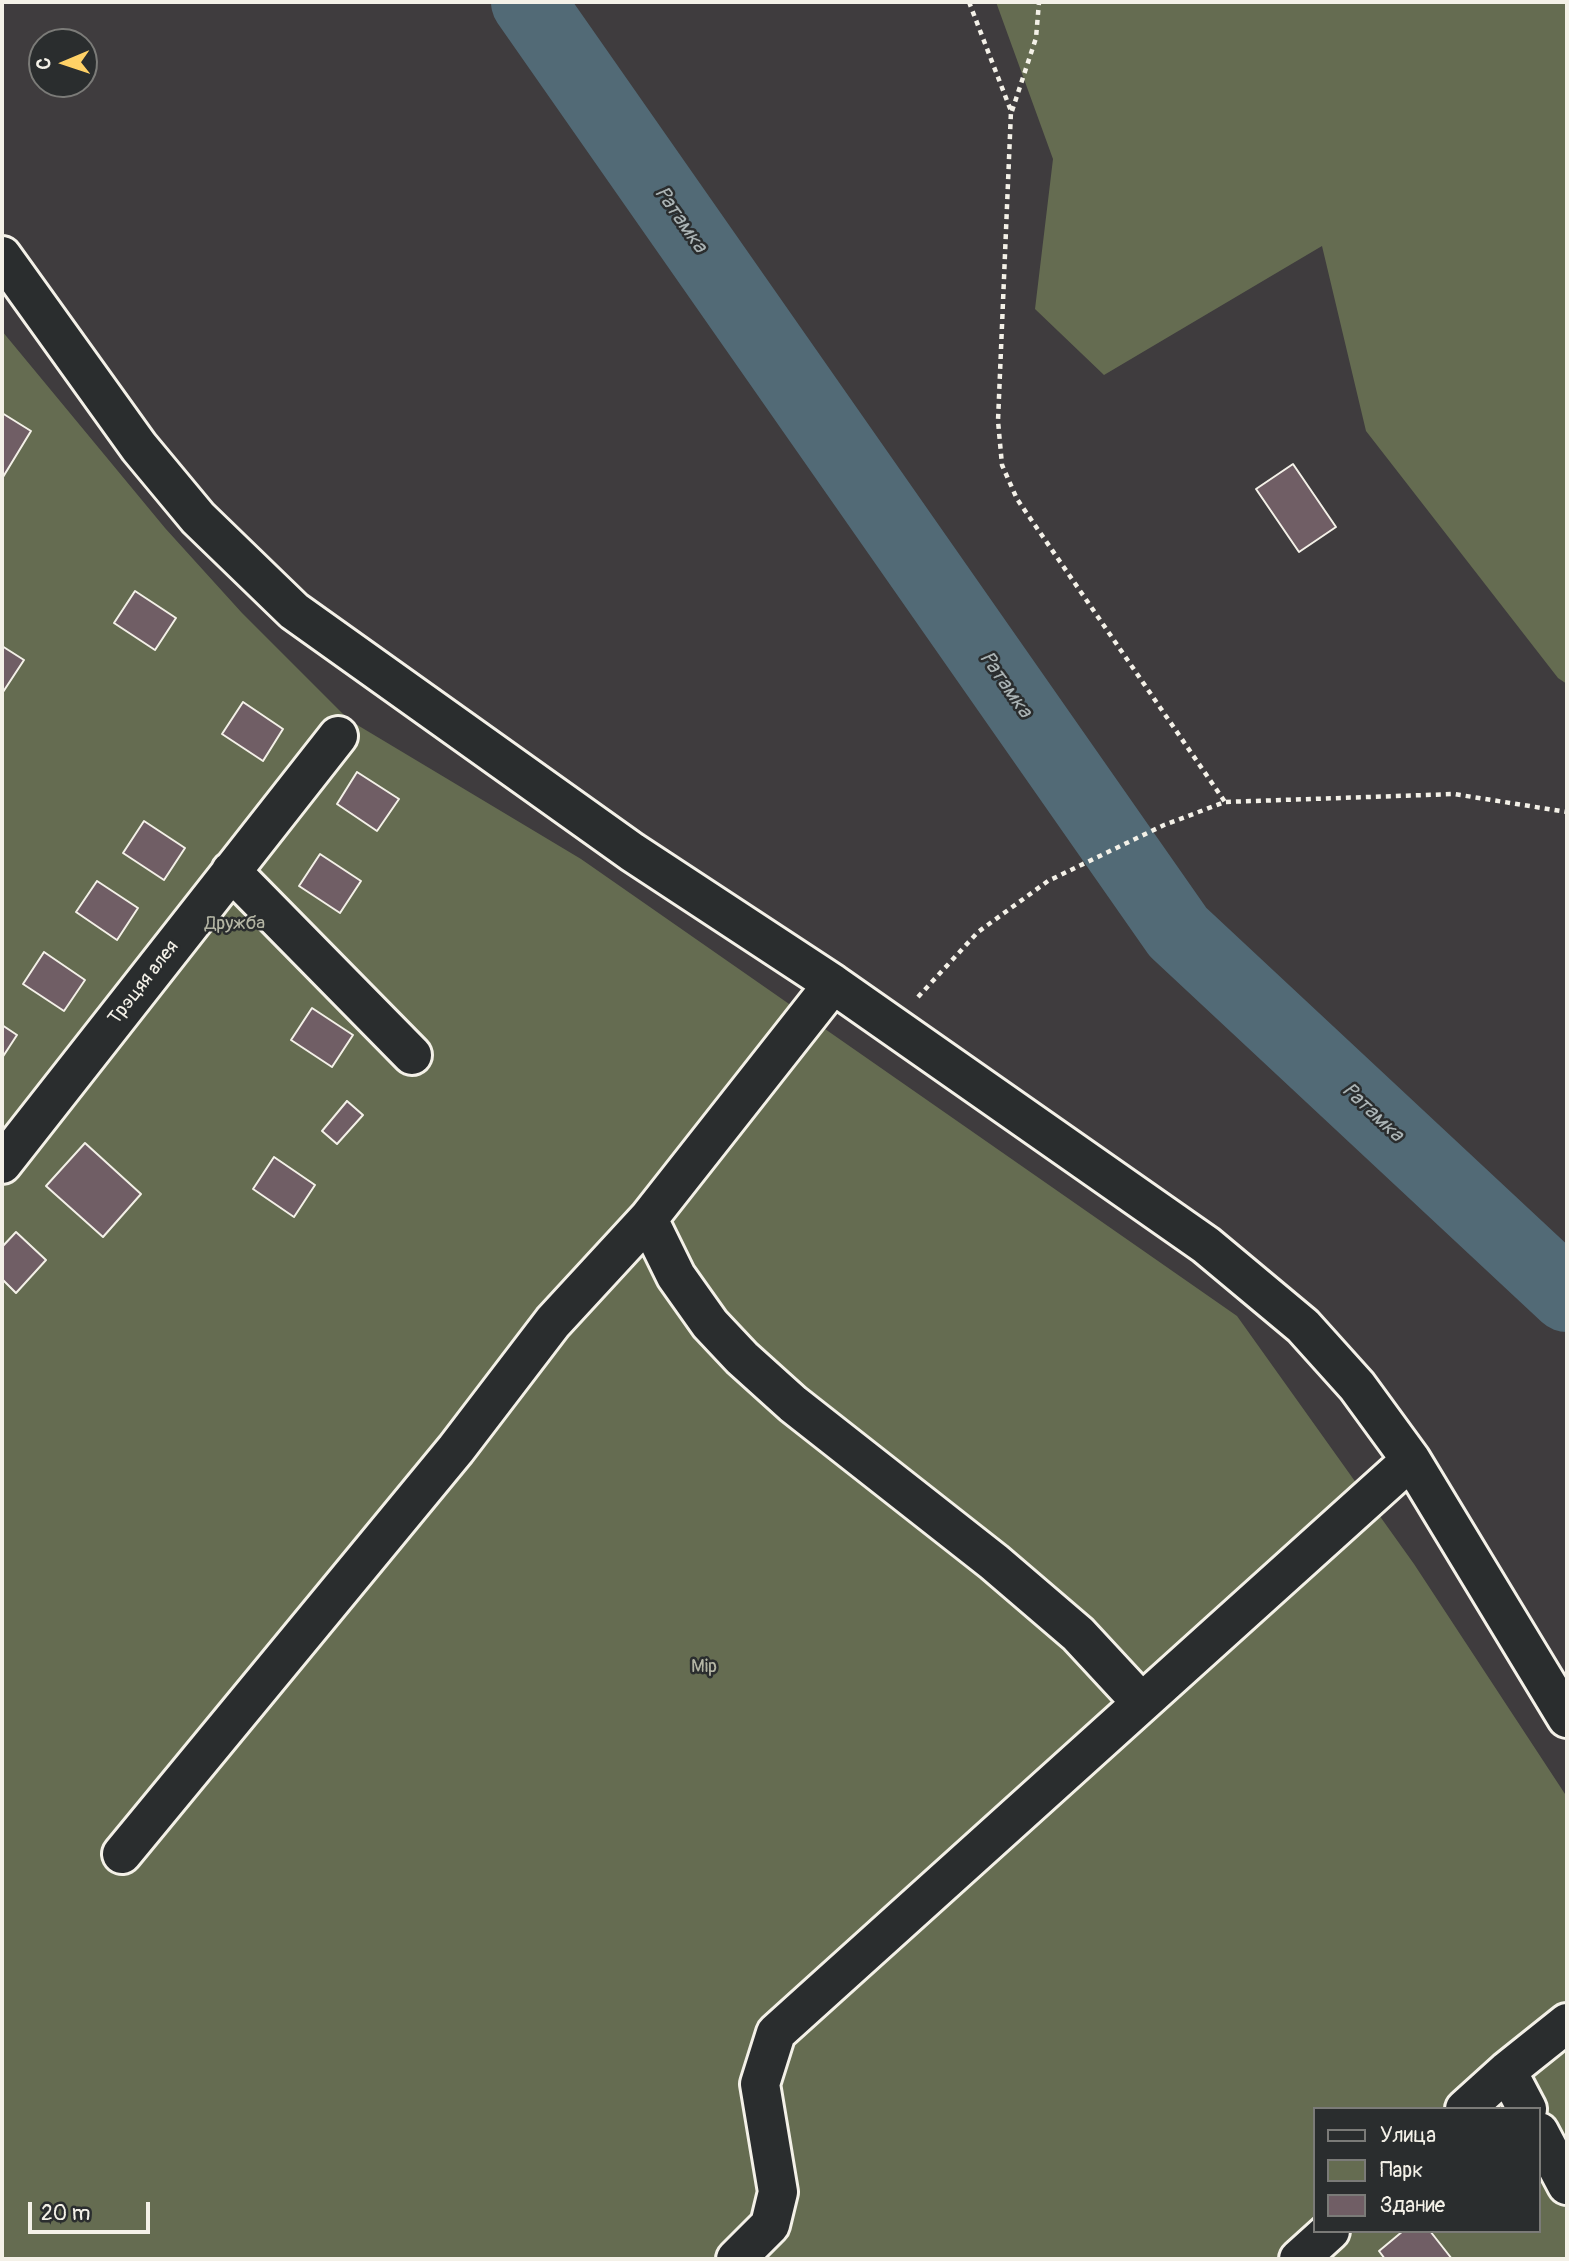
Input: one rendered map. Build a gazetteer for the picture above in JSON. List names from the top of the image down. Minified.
{"streets":{"street":["Трэцяя алея"]},"water":["Ратамка"],"parks":["Дружба","Мір"],"legend":["Улица","Парк","Здание"],"scale_bar":"20 m","north":"left"}
